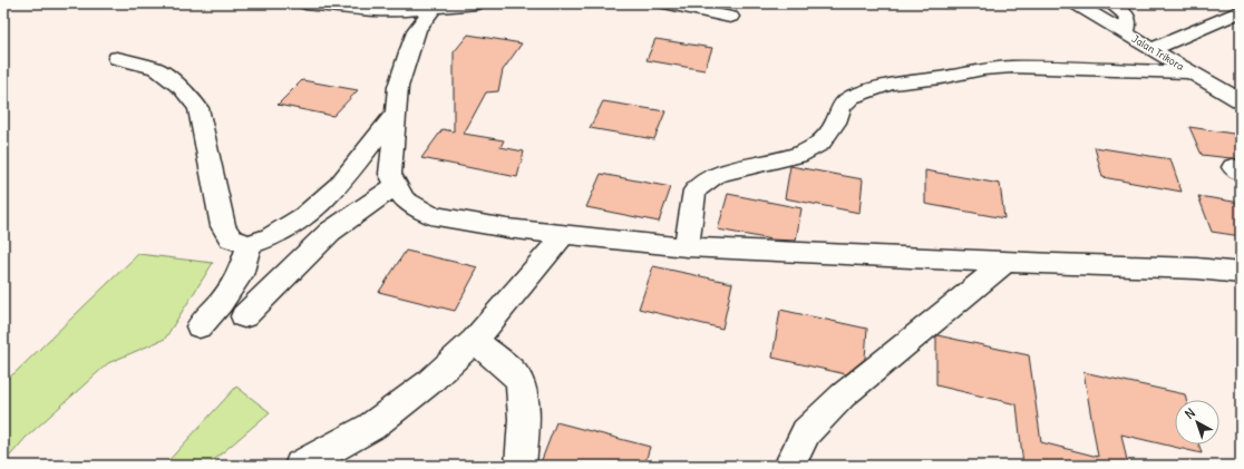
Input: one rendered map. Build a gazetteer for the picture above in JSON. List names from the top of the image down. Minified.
{"streets":{"street":["Jalan Trikora"]},"north":"top left"}
